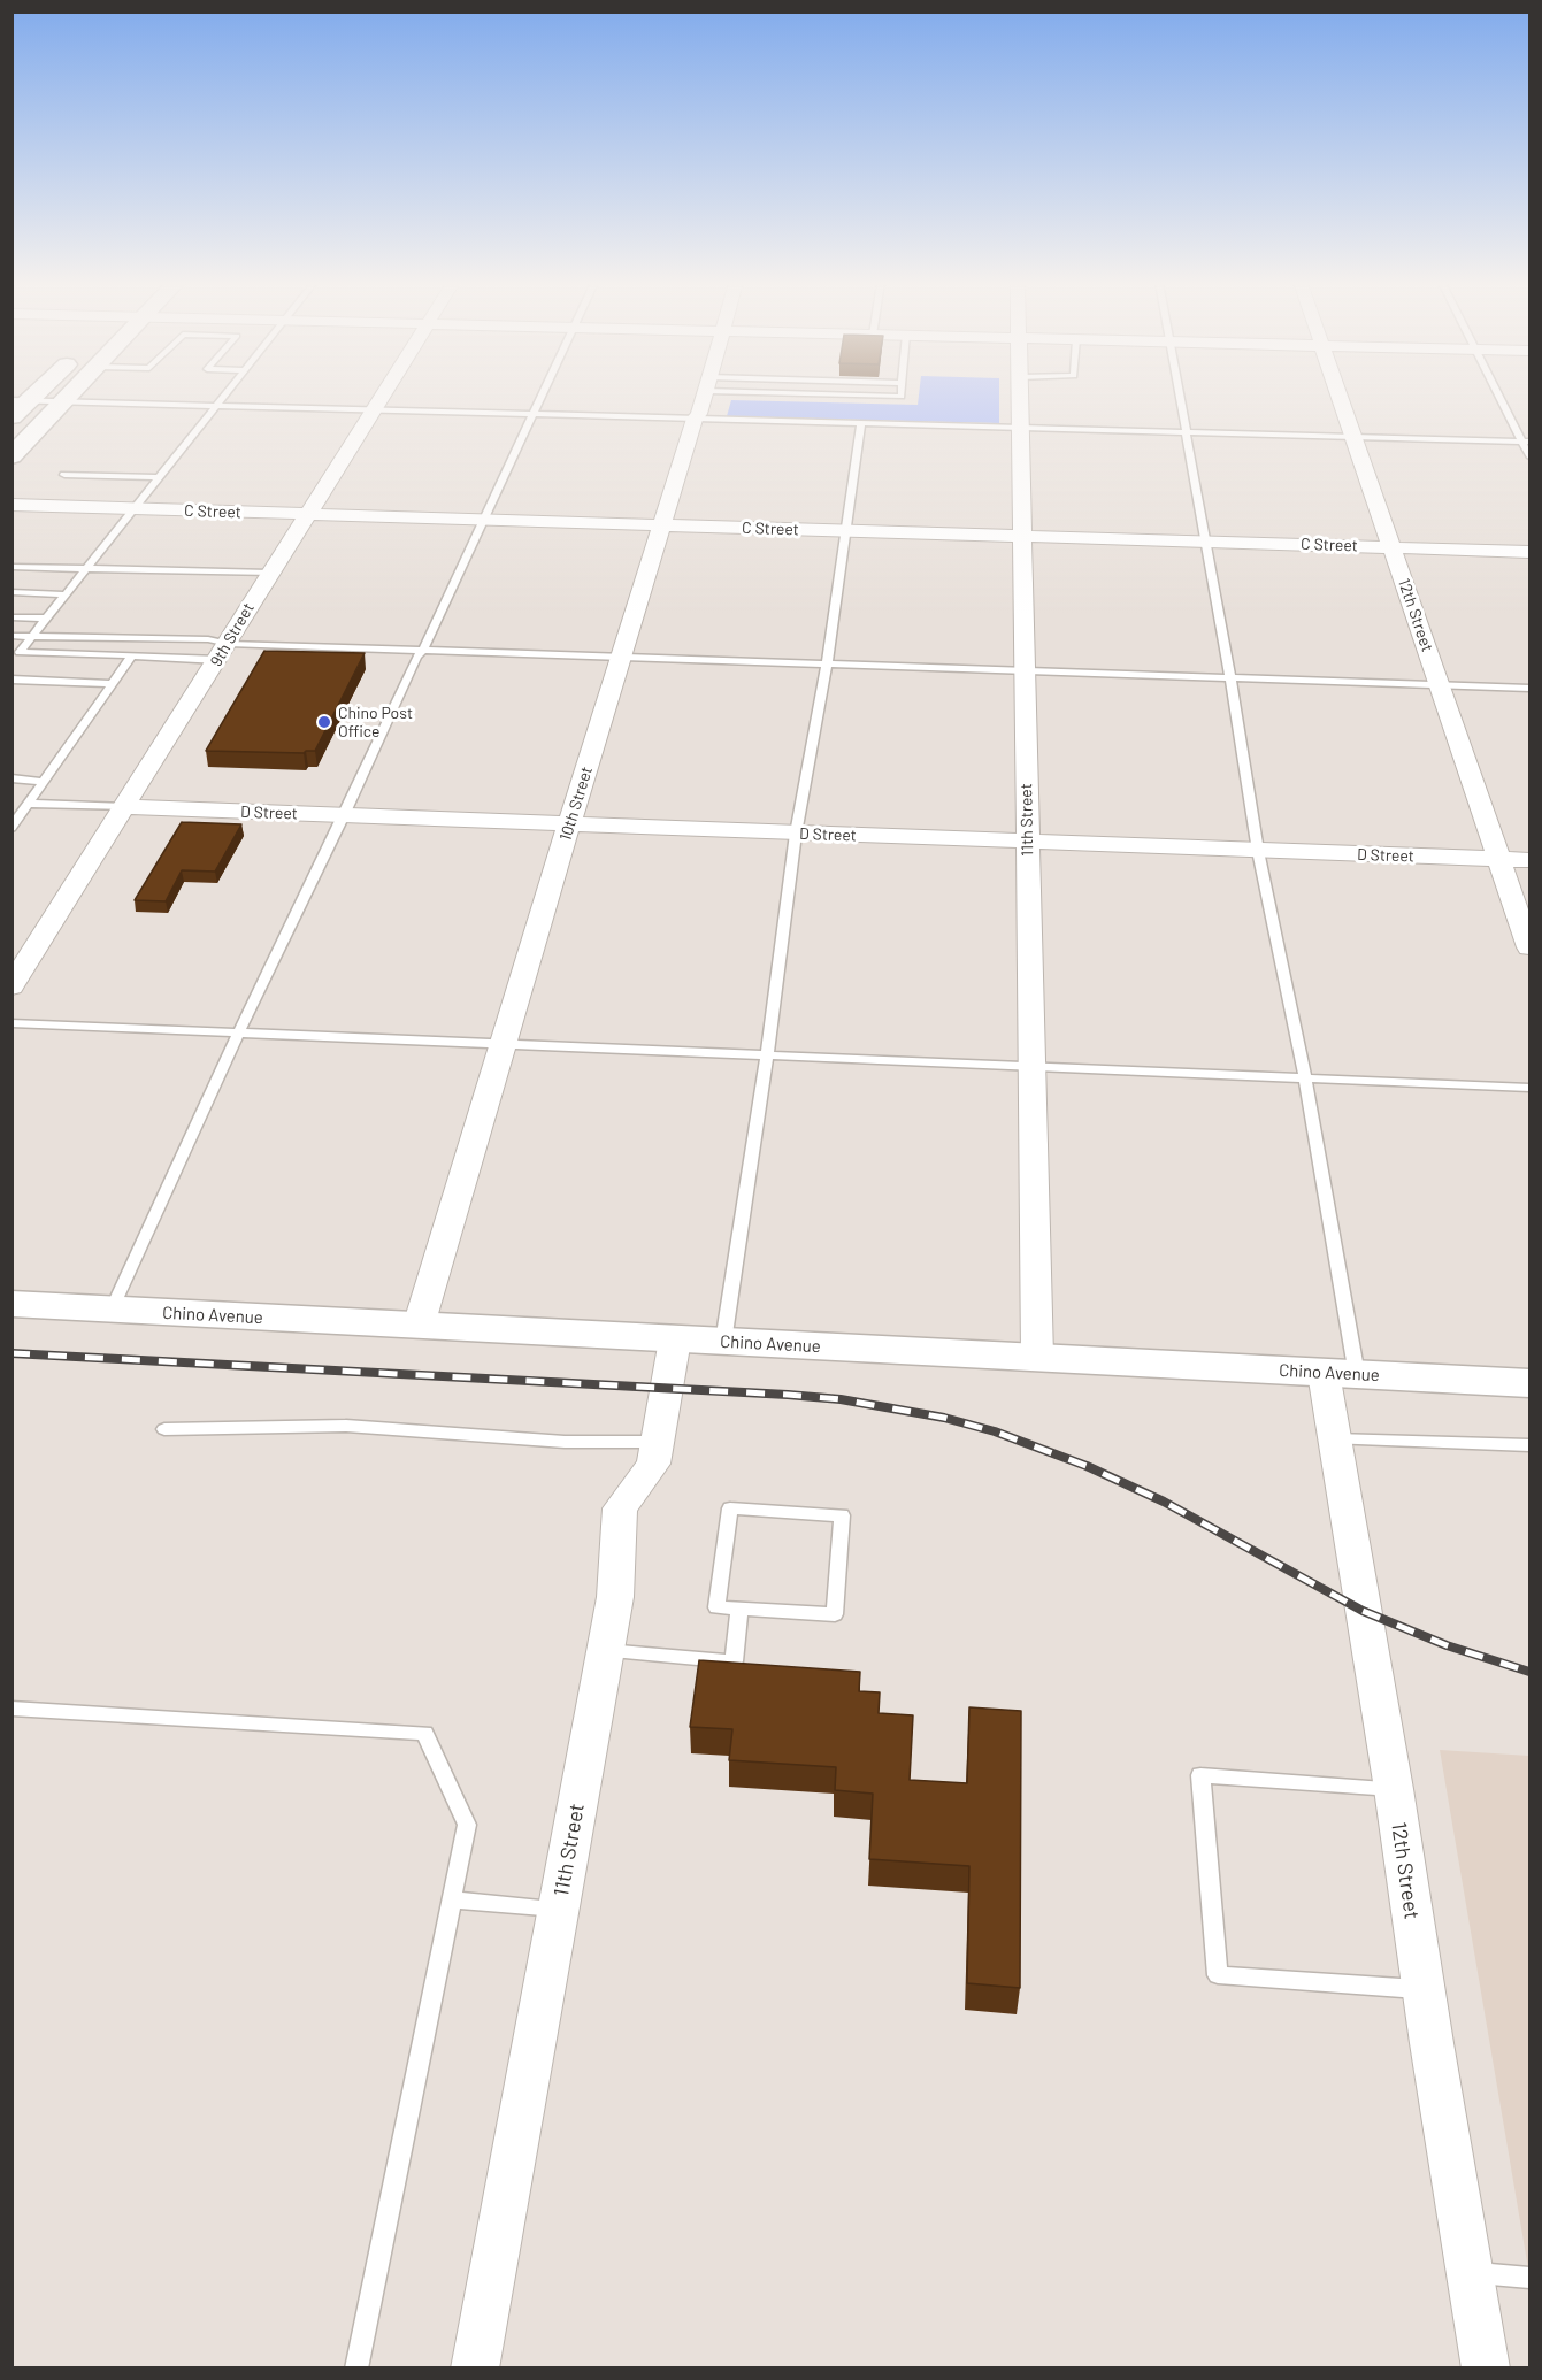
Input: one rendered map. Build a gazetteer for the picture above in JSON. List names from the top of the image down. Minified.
{"streets":{"main road":["Chino Avenue"],"street":["C Street","12th Street","9th Street","10th Street","D Street","11th Street"]},"crossings":[["C Street","12th Street"],["C Street","9th Street"],["C Street","10th Street"],["C Street","11th Street"],["12th Street","D Street"],["12th Street","Chino Avenue"],["9th Street","D Street"],["10th Street","D Street"],["10th Street","Chino Avenue"],["D Street","11th Street"],["11th Street","Chino Avenue"]],"places":["Chino Post Office"]}
